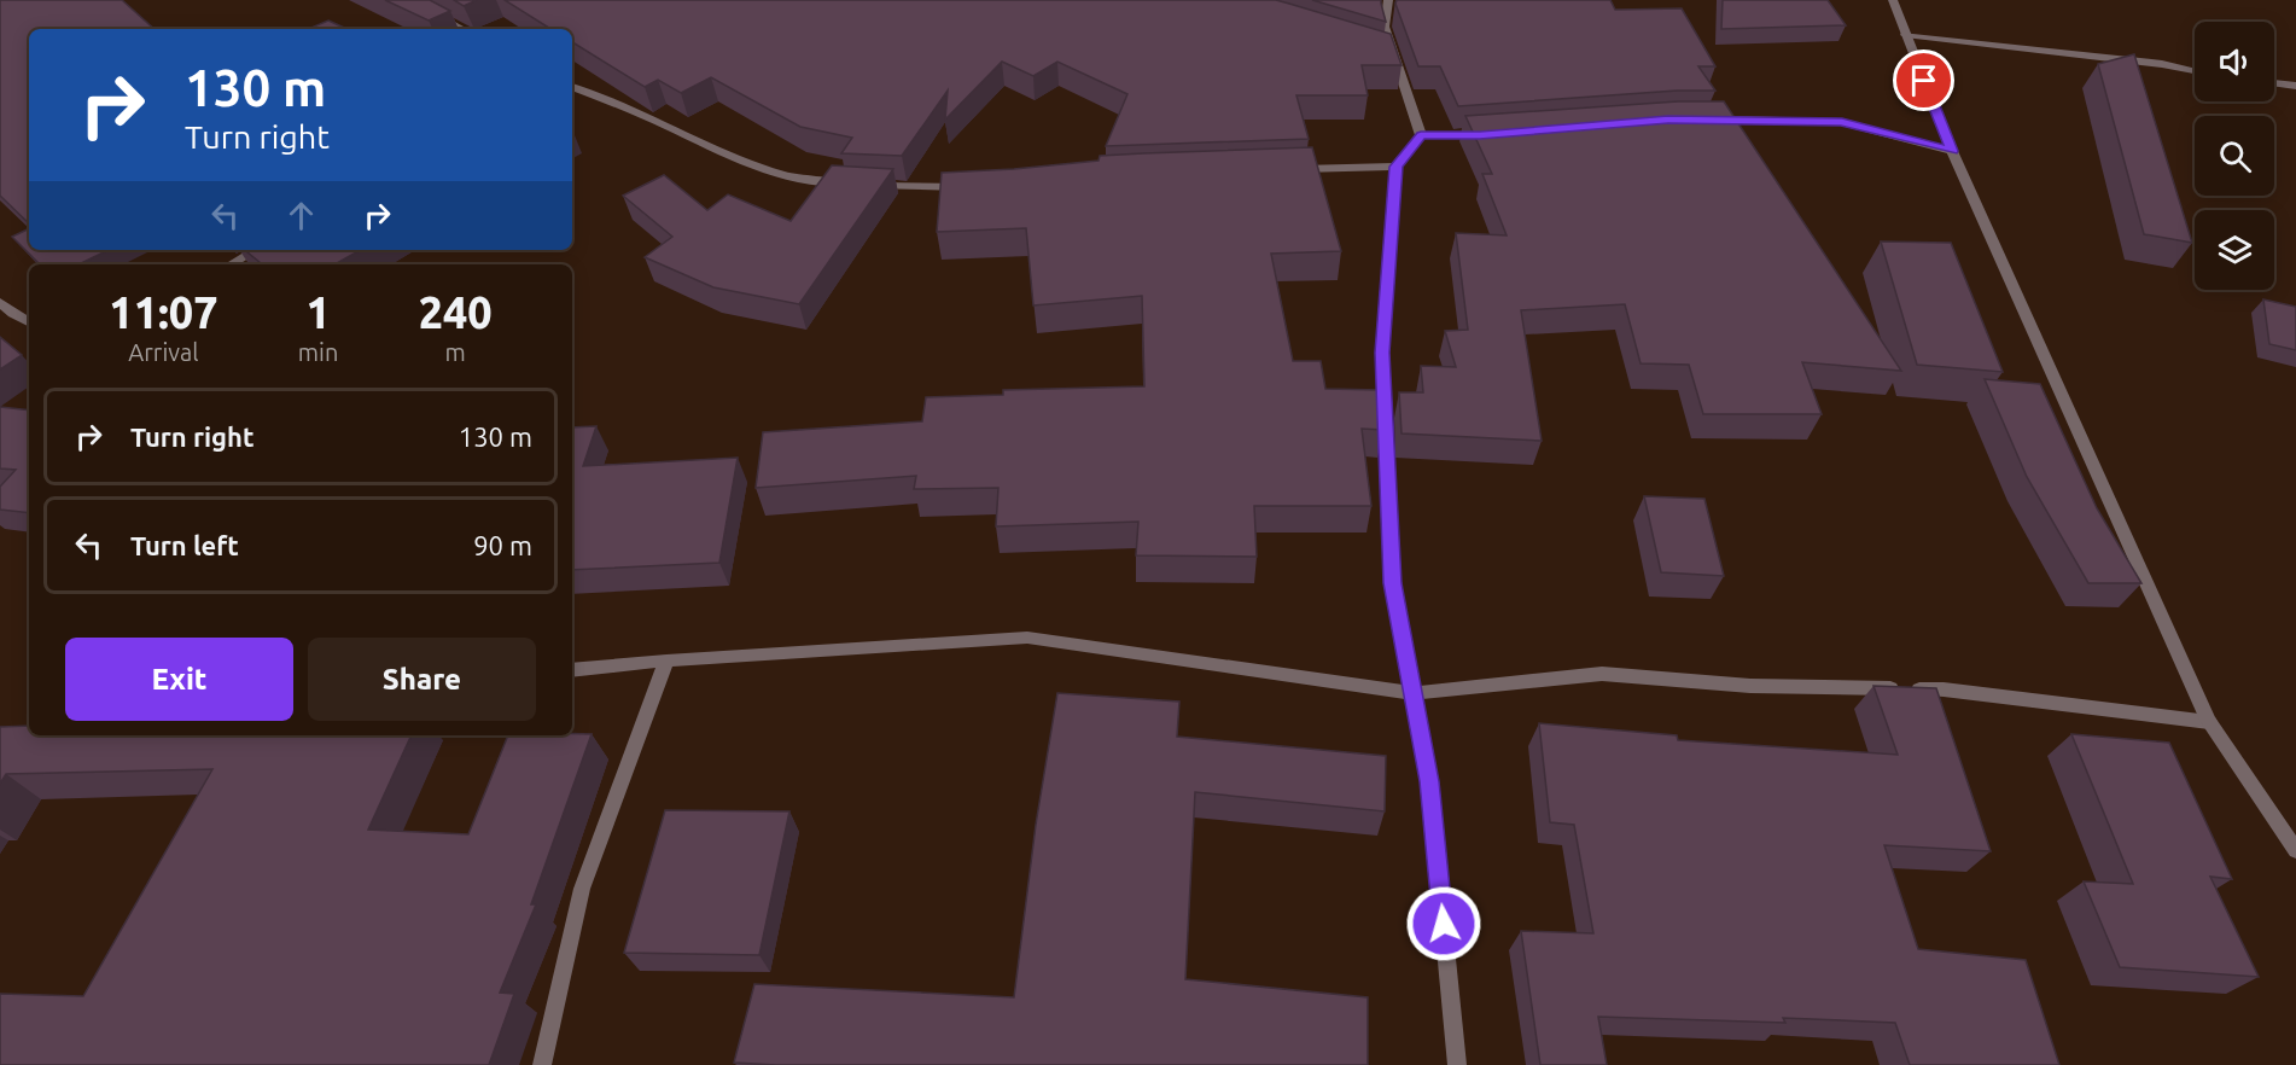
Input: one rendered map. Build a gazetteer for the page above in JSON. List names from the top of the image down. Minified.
{"page":{"turn":["130 m","Turn right"],"eta":["11:07","Arrival","1","min","240","m"],"list":[{"name":"Turn right","value":"130 m"},{"name":"Turn left","value":"90 m"}],"buttons":["Exit","Share"]}}
